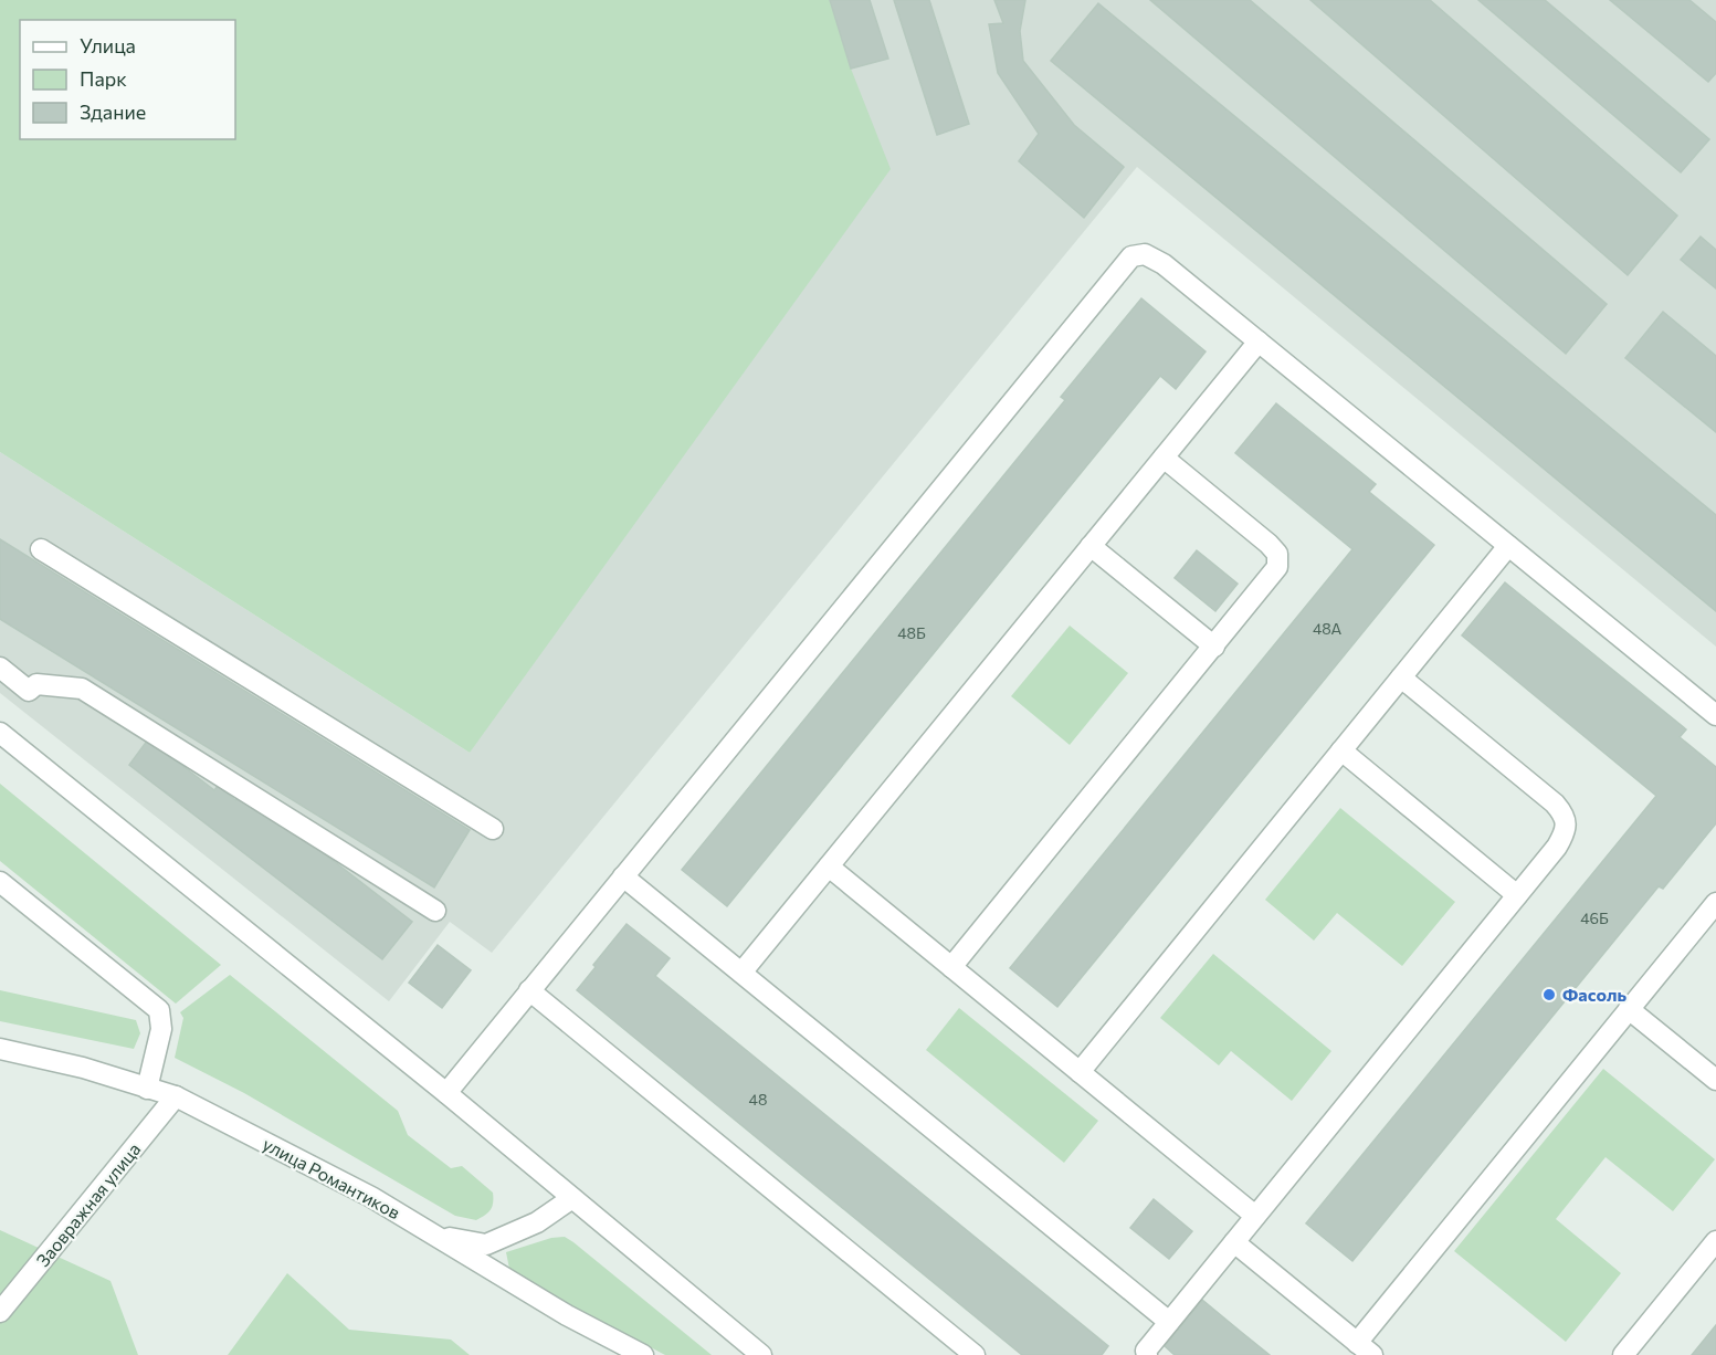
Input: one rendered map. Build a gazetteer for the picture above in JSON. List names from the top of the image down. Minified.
{"streets":{"street":["улица Романтиков","Заовражная улица"]},"crossings":[["улица Романтиков","Заовражная улица"]],"places":["Фасоль"],"house_numbers":["48А","48Б","46Б","48"],"legend":["Улица","Парк","Здание"]}
